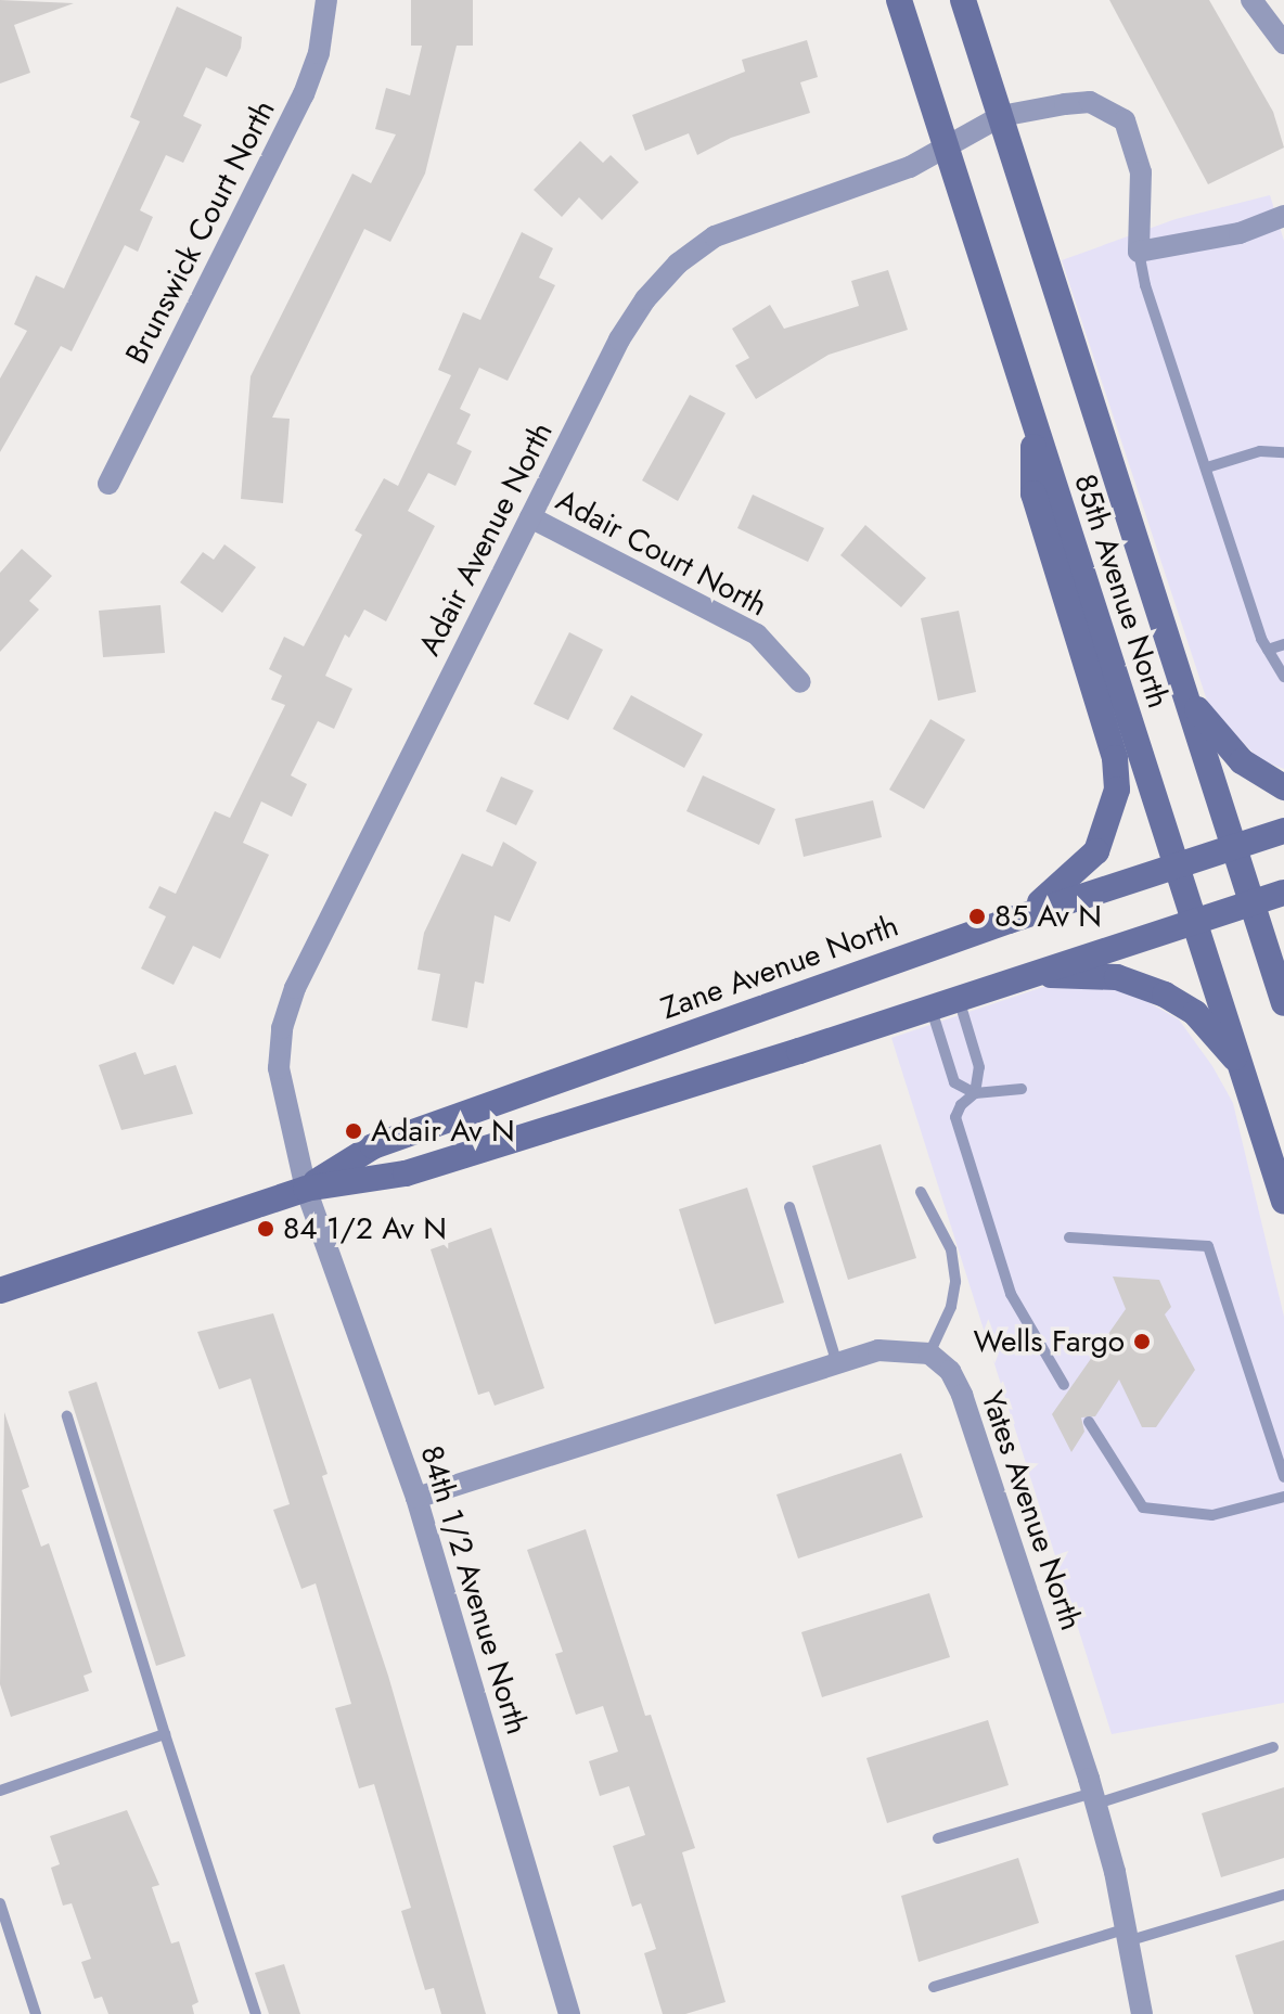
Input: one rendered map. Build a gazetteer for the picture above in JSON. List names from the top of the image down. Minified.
{"streets":{"main road":["85th Avenue North","Zane Avenue North"],"street":["Brunswick Court North","Adair Avenue North","Adair Court North","Yates Avenue North","84th 1/2 Avenue North"]},"crossings":[["Adair Avenue North","Adair Court North"],["Adair Avenue North","85th Avenue North"],["Adair Avenue North","Zane Avenue North"],["Adair Avenue North","84th 1/2 Avenue North"],["85th Avenue North","Zane Avenue North"],["Zane Avenue North","84th 1/2 Avenue North"]],"places":["85 Av N","Adair Av N","84 1/2 Av N","Wells Fargo"]}
